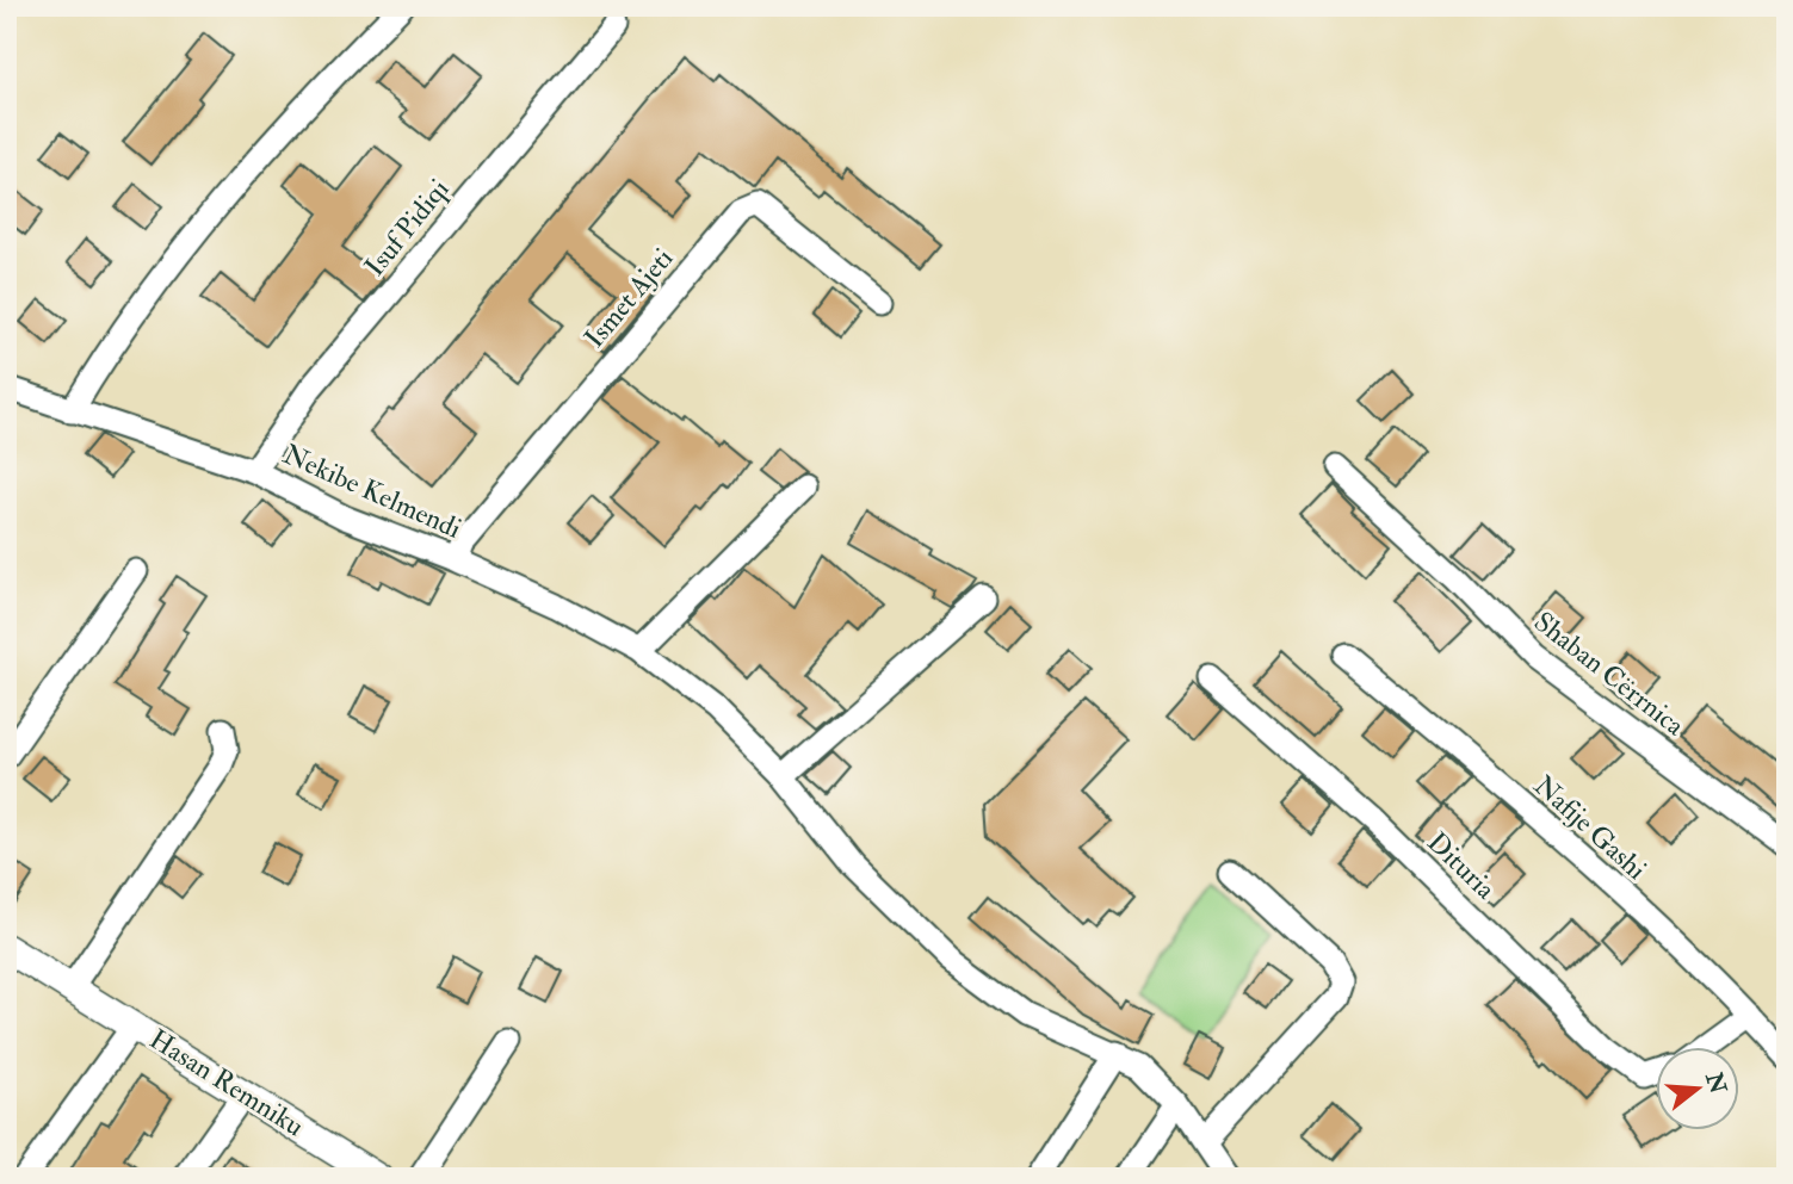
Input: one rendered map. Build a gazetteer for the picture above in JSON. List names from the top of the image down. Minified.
{"streets":{"street":["Isuf Pidiqi","Ismet Ajeti","Nekibe Kelmendi","Shaban Cërrnica","Nafije Gashi","Dituria","Hasan Remniku"]},"crossings":[["Isuf Pidiqi","Nekibe Kelmendi"],["Ismet Ajeti","Nekibe Kelmendi"]],"north":"right"}
